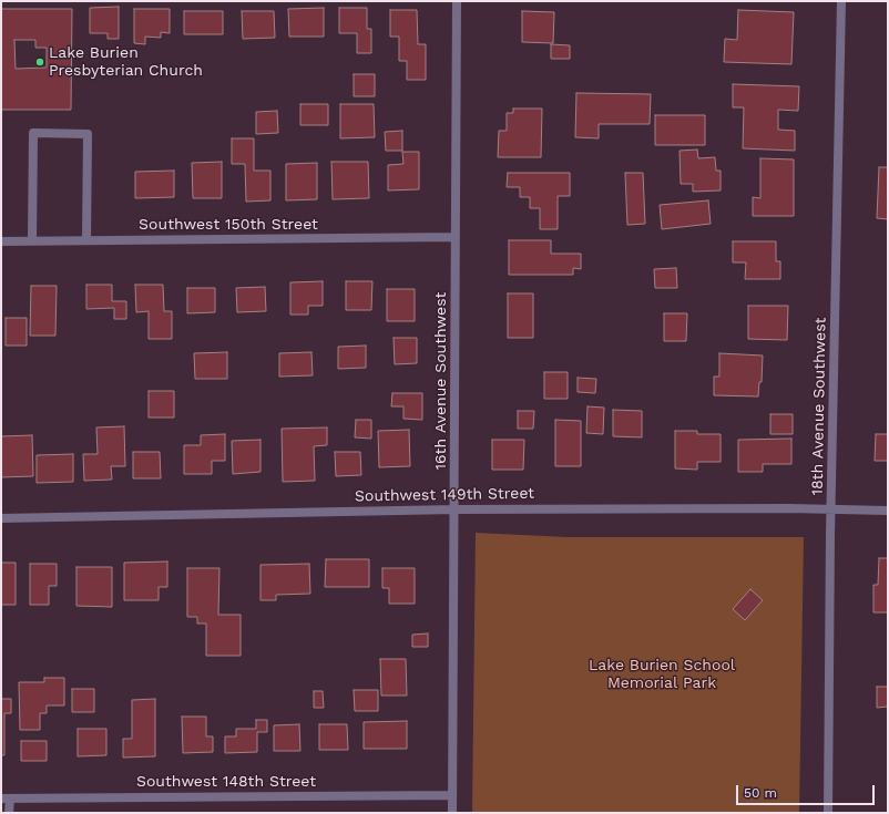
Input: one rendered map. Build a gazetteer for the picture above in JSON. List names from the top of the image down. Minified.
{"streets":{"street":["Southwest 150th Street","16th Avenue Southwest","18th Avenue Southwest","Southwest 149th Street","Southwest 148th Street"]},"crossings":[["Southwest 150th Street","16th Avenue Southwest"],["16th Avenue Southwest","Southwest 149th Street"],["16th Avenue Southwest","Southwest 148th Street"],["18th Avenue Southwest","Southwest 149th Street"]],"parks":["Lake Burien School Memorial Park"],"places":["Lake Burien Presbyterian Church"],"scale_bar":"50 m"}
